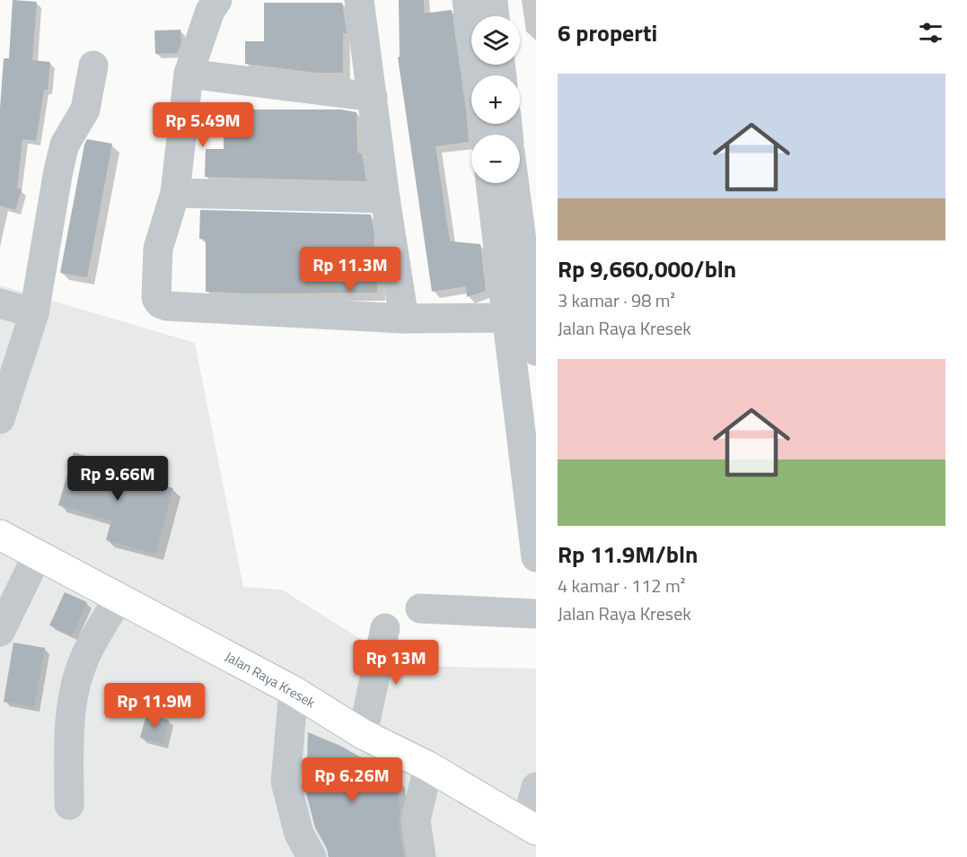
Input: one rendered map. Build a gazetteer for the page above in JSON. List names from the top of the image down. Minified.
{"streets":{"main road":["Jalan Raya Kresek"]},"page":{"heading":"6 properti","map_buttons":["+","−"],"list":[{"name":"Rp 9,660,000/bln","note":"3 kamar · 98 m² · Jalan Raya Kresek"},{"name":"Rp 11.9M/bln","note":"4 kamar · 112 m² · Jalan Raya Kresek"}],"price":["Rp 5.49M","Rp 11.3M","Rp 9.66M","Rp 13M","Rp 11.9M","Rp 6.26M"]}}
